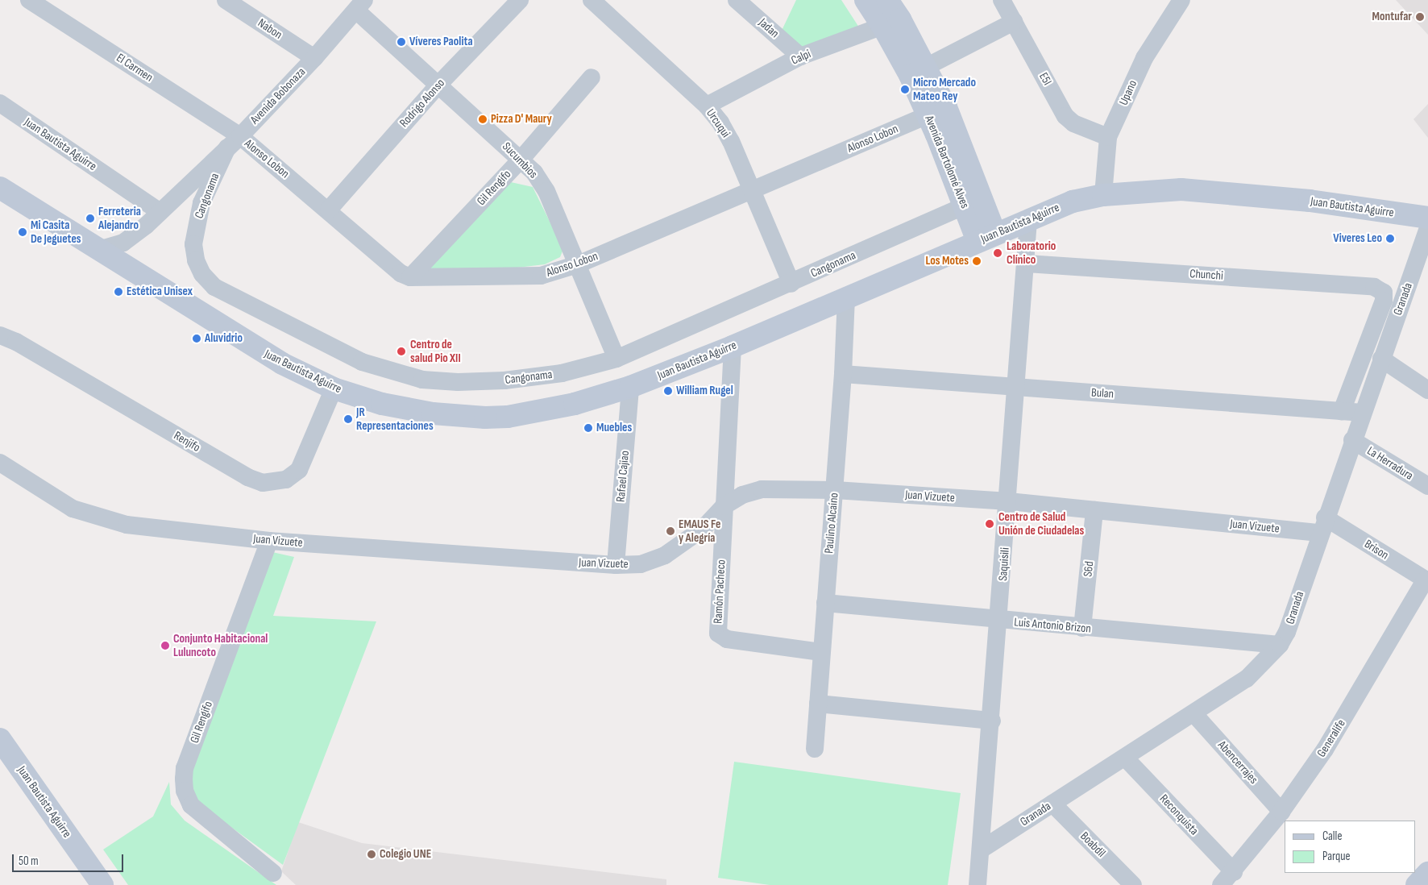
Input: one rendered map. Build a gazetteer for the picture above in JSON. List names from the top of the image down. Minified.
{"streets":{"main road":["Juan Bautista Aguirre","Avenida Bartolomé Alves"],"street":["Jadan","Nabon","Calpi","El Carmen","E5I","Upano","Avenida Bobonaza","Rodrigo Alonso","Urcuqui","Alonso Lobon","Sucumbios","Gil Rengifo","Cangonama","Chunchi","Granada","Bulan","Renjifo","La Herradura","Rafael Cajiao","Juan Vizuete","Paulino Alcaíno","Brison","Saquisili","S6d","Ramón Pacheco","Luis Antonio Brizon","Generalife","Abencerrajes","Reconquista","Boabdil"]},"crossings":[["Jadan","Calpi"],["Nabon","Avenida Bobonaza"],["Calpi","Urcuqui"],["Calpi","Avenida Bartolomé Alves"],["El Carmen","Avenida Bobonaza"],["El Carmen","Alonso Lobon"],["El Carmen","Cangonama"],["E5I","Upano"],["Upano","Juan Bautista Aguirre"],["Avenida Bobonaza","Alonso Lobon"],["Avenida Bobonaza","Juan Bautista Aguirre"],["Avenida Bobonaza","Sucumbios"],["Avenida Bobonaza","Cangonama"],["Rodrigo Alonso","Alonso Lobon"],["Rodrigo Alonso","Sucumbios"],["Urcuqui","Alonso Lobon"],["Urcuqui","Cangonama"],["Alonso Lobon","Sucumbios"],["Alonso Lobon","Avenida Bartolomé Alves"],["Alonso Lobon","Gil Rengifo"],["Alonso Lobon","Cangonama"],["Juan Bautista Aguirre","Avenida Bartolomé Alves"],["Juan Bautista Aguirre","Renjifo"],["Juan Bautista Aguirre","Rafael Cajiao"],["Juan Bautista Aguirre","Paulino Alcaíno"],["Juan Bautista Aguirre","Saquisili"],["Juan Bautista Aguirre","Ramón Pacheco"],["Sucumbios","Gil Rengifo"],["Sucumbios","Cangonama"],["Avenida Bartolomé Alves","Cangonama"],["Gil Rengifo","Juan Vizuete"],["Chunchi","Bulan"],["Chunchi","Saquisili"],["Granada","Bulan"],["Granada","La Herradura"],["Granada","Juan Vizuete"],["Granada","Brison"],["Granada","Saquisili"],["Granada","Luis Antonio Brizon"],["Granada","Abencerrajes"],["Granada","Reconquista"],["Granada","Boabdil"],["Bulan","Paulino Alcaíno"],["Bulan","Saquisili"],["Rafael Cajiao","Juan Vizuete"],["Juan Vizuete","Paulino Alcaíno"],["Juan Vizuete","Brison"],["Juan Vizuete","Saquisili"],["Juan Vizuete","S6d"],["Juan Vizuete","Ramón Pacheco"],["Paulino Alcaíno","Ramón Pacheco"],["Paulino Alcaíno","Luis Antonio Brizon"],["Brison","Generalife"],["Saquisili","Luis Antonio Brizon"],["S6d","Luis Antonio Brizon"],["Generalife","Abencerrajes"],["Generalife","Reconquista"]],"places":["Montufar","Víveres Paolita","Micro Mercado Mateo Rey","Pizza D' Maury","Ferreteria Alejandro","Mi Casita De Jeguetes","Viveres Leo","Laboratorio Clínico","Los Motes","Estética Unisex","Aluvidrio","Centro de salud Pio XII","William Rugel","JR Representaciones","Muebles","Centro de Salud Unión de Ciudadelas","EMAUS Fe y Alegría","Conjunto Habitacional Luluncoto","Colegio UNE"],"legend":["Calle","Parque"],"scale_bar":"50 m"}
